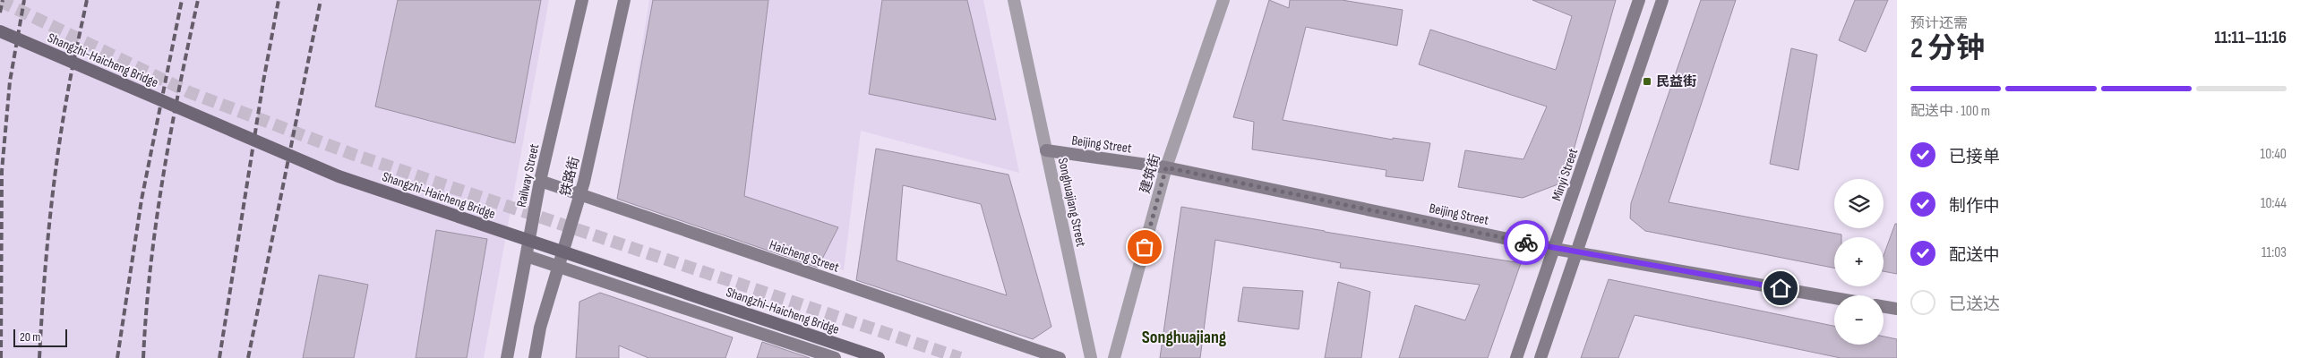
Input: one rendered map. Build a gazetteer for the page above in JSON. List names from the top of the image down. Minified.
{"streets":{"main road":["Shangzhi-Haicheng Bridge","Beijing Street","Minyi Street","Railway Street","铁路街","Haicheng Street"],"street":["建筑街","Songhuajiang Street"]},"crossings":[["Beijing Street","建筑街"],["Beijing Street","Minyi Street"],["Beijing Street","Songhuajiang Street"],["Railway Street","Haicheng Street"],["铁路街","Haicheng Street"]],"districts":["Songhuajiang"],"places":{"transit":["民益街"]},"scale_bar":"20 m","page":{"heading":["2 分钟","预计还需","11:11–11:16"],"bar":"配送中 · 100 m","list":[["已接单","10:40"],["制作中","10:44"],["配送中","11:03"],"已送达"],"map_buttons":["+","−"],"scale":"20 m"}}
